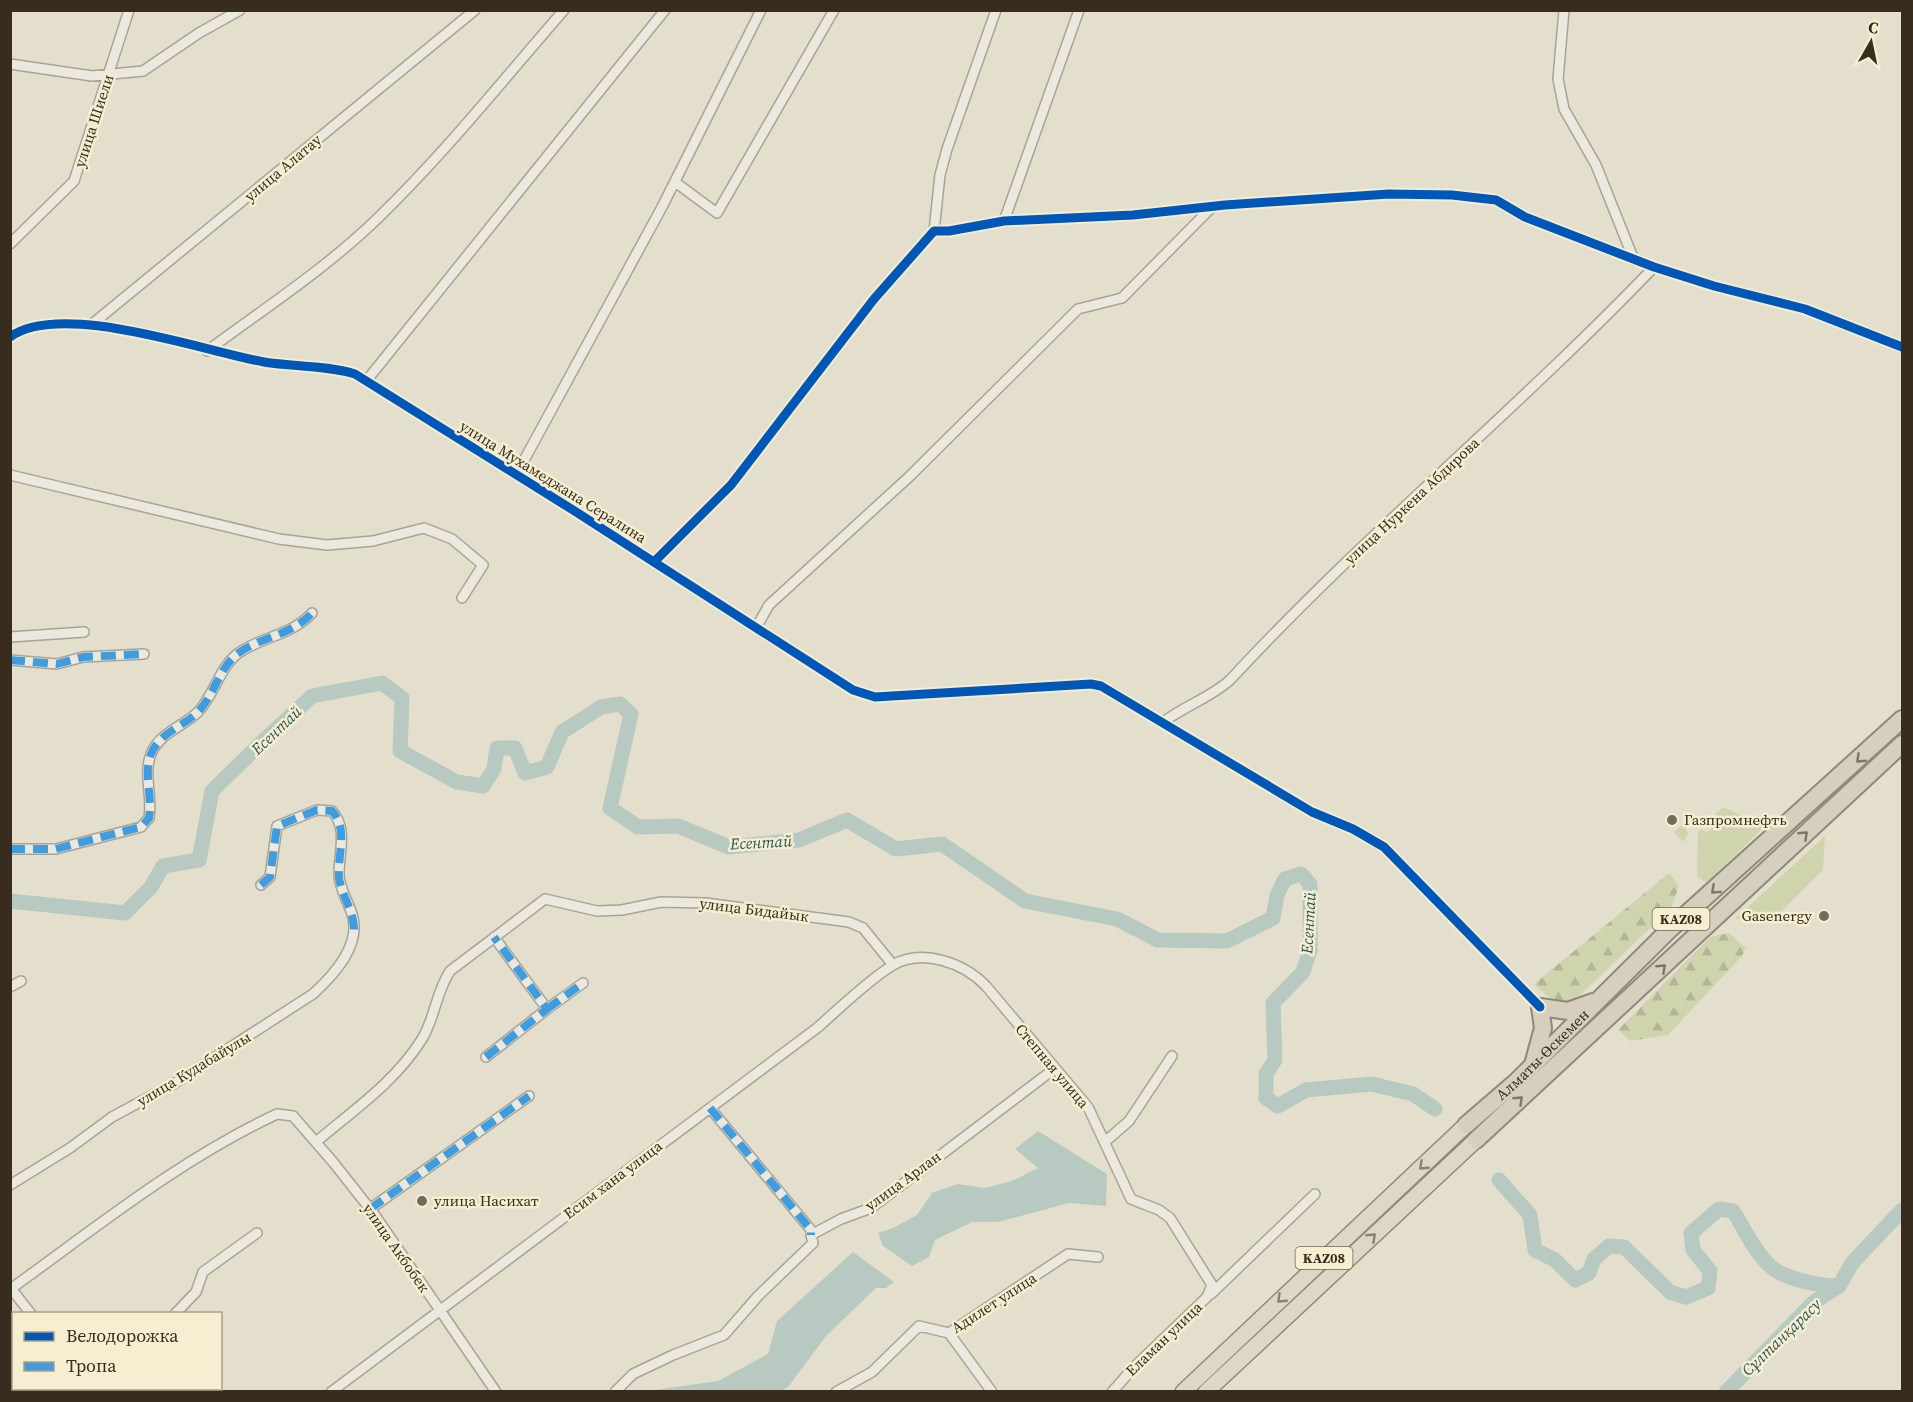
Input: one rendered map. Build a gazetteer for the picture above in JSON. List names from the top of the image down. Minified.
{"streets":{"highway":["KAZ08","Алматы-Өскемен"],"street":["улица Шиели","улица Алатау","улица Мухамеджана Сералина","улица Нуркена Абдирова","улица Бидайык","Степная улица","улица Кудабайулы","Есим хана улица","улица Арлан","улица Акбобек","Адилет улица","Еламан улица"]},"crossings":[["улица Алатау","улица Мухамеджана Сералина"],["улица Мухамеджана Сералина","улица Нуркена Абдирова"],["улица Бидайык","Степная улица"],["улица Бидайык","Есим хана улица"],["Степная улица","Есим хана улица"],["Степная улица","улица Арлан"],["Степная улица","Еламан улица"],["Есим хана улица","улица Акбобек"]],"water":["Есентай","Сұлтанқарасу"],"places":["Газпромнефть","Gasenergy","улица Насихат"],"legend":["Велодорожка","Тропа"],"north":"top"}
